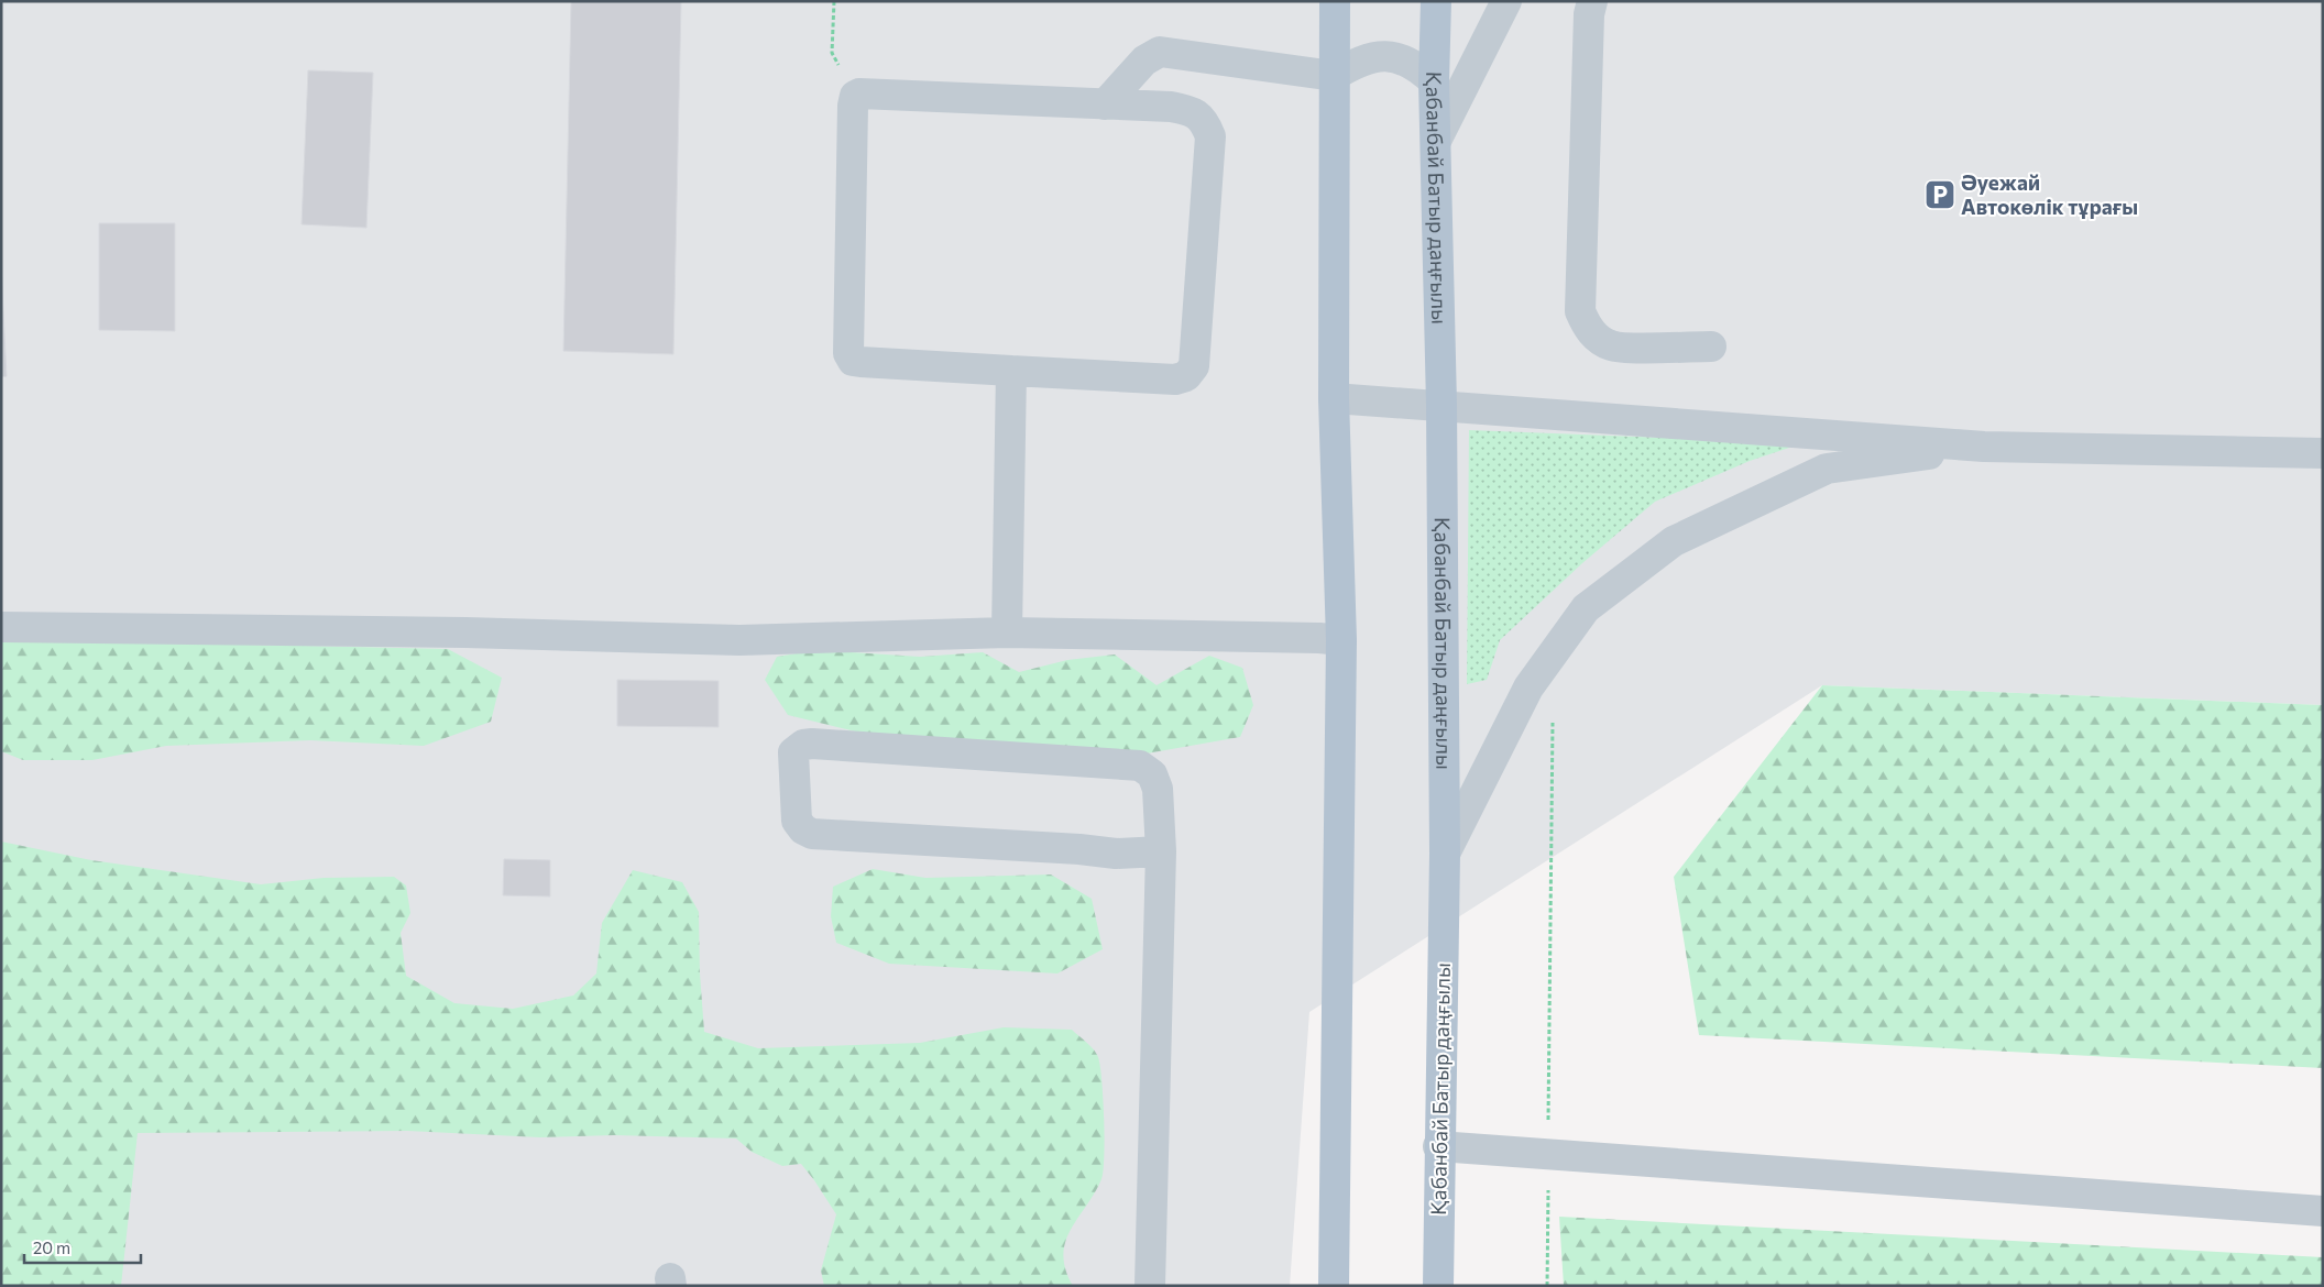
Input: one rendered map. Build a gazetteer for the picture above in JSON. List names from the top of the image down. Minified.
{"streets":{"main road":["Қабанбай Батыр даңғылы"]},"places":{"parking":["Әуежай Автокөлік тұрағы"]},"scale_bar":"20 m"}
